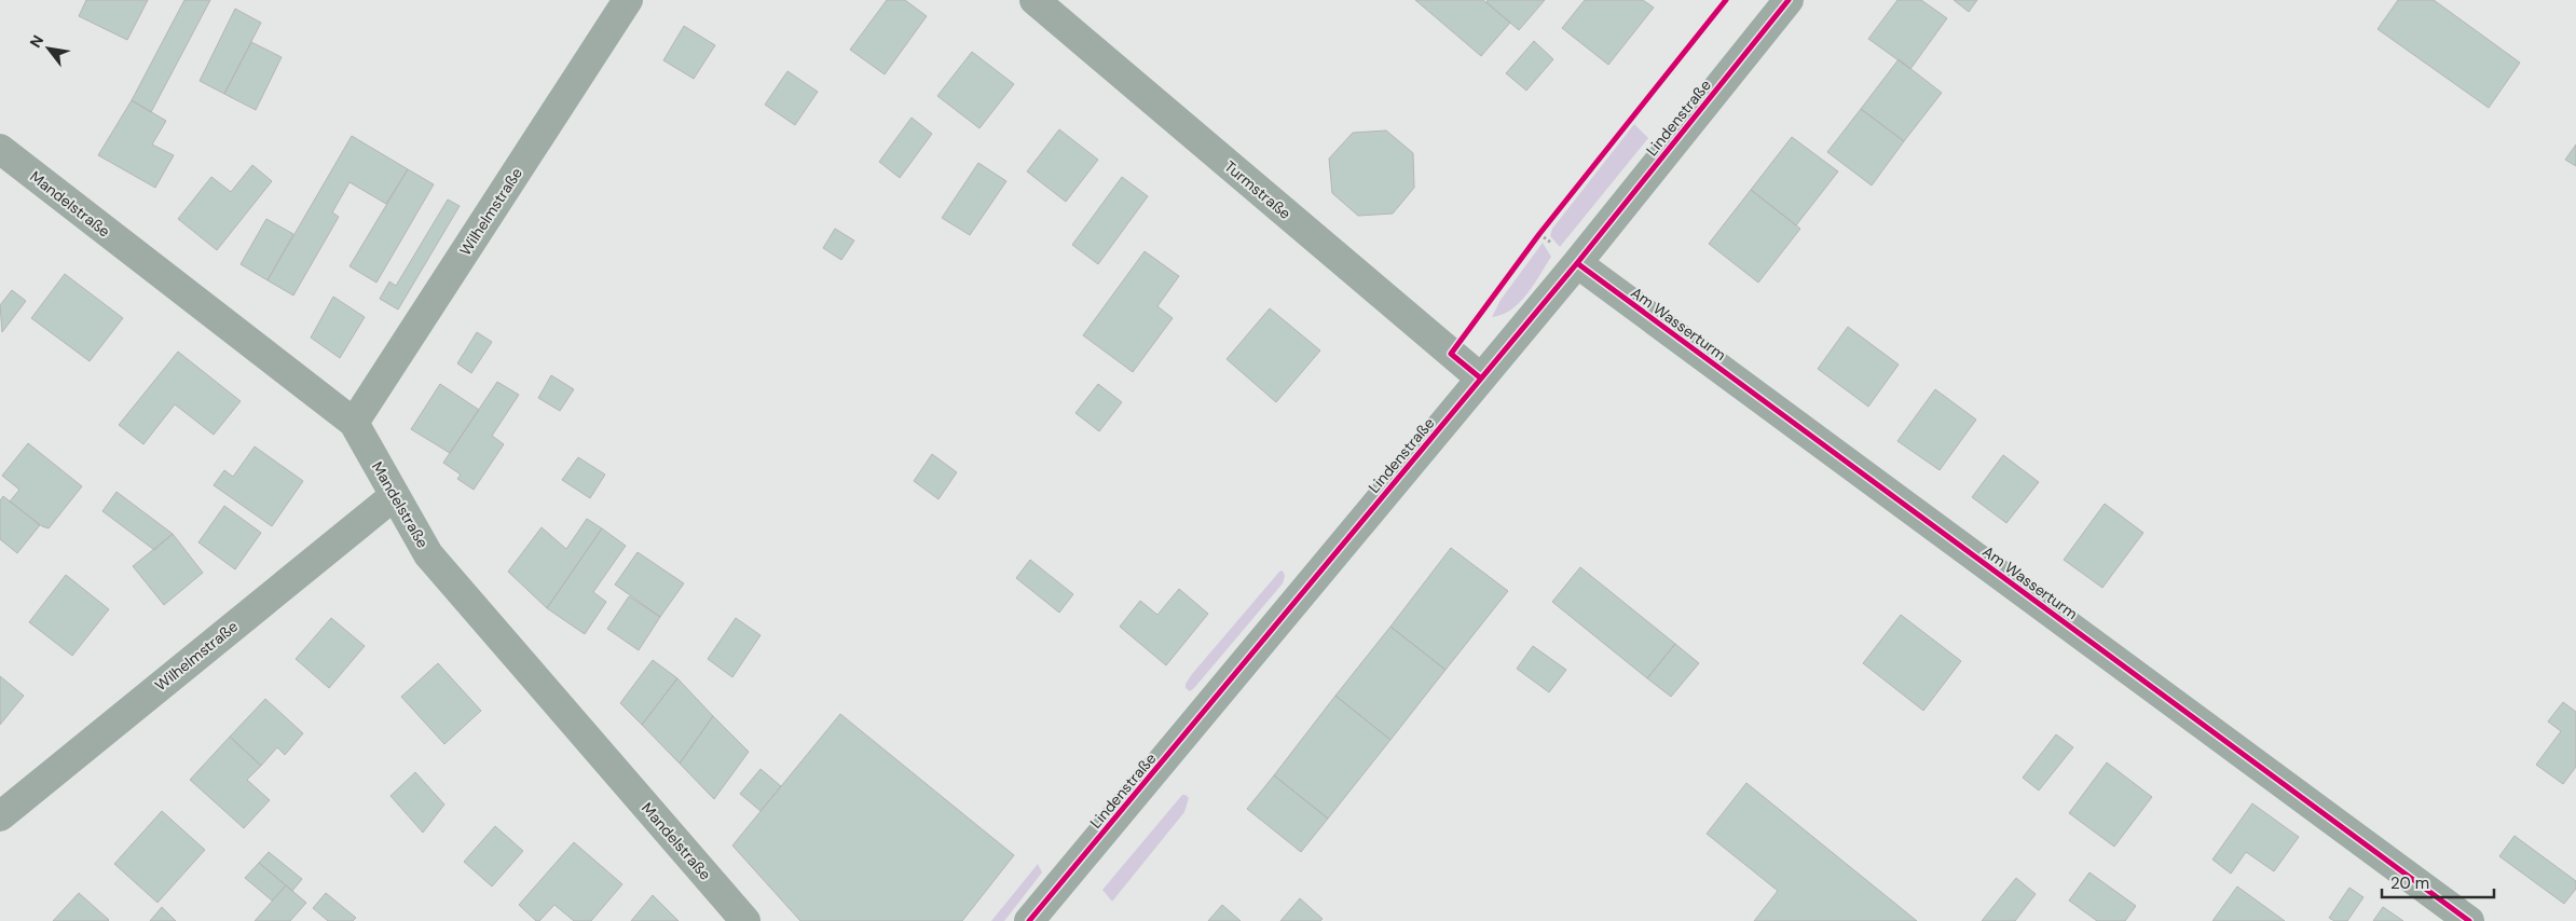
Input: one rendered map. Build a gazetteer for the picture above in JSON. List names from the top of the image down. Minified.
{"streets":{"street":["Lindenstraße","Turmstraße","Mandelstraße","Wilhelmstraße","Am Wasserturm"]},"crossings":[["Lindenstraße","Turmstraße"],["Lindenstraße","Am Wasserturm"],["Mandelstraße","Wilhelmstraße"]],"scale_bar":"20 m","north":"top left"}
